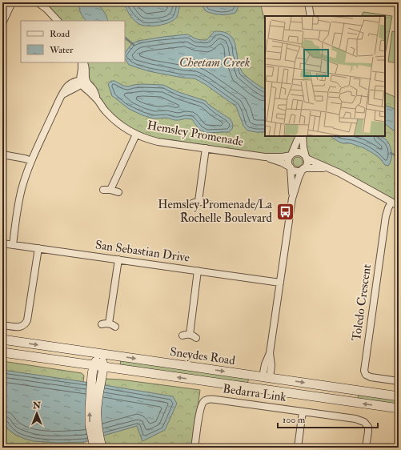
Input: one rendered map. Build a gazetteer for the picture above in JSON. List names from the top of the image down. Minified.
{"streets":{"main road":["Sneydes Road"],"street":["Hemsley Promenade","San Sebastian Drive","Toledo Crescent","Bedarra Link"]},"water":["Cheetam Creek"],"places":{"bus stop":["Hemsley Promenade/La Rochelle Boulevard"]},"legend":["Road","Water"],"scale_bar":"100 m","north":"top"}
